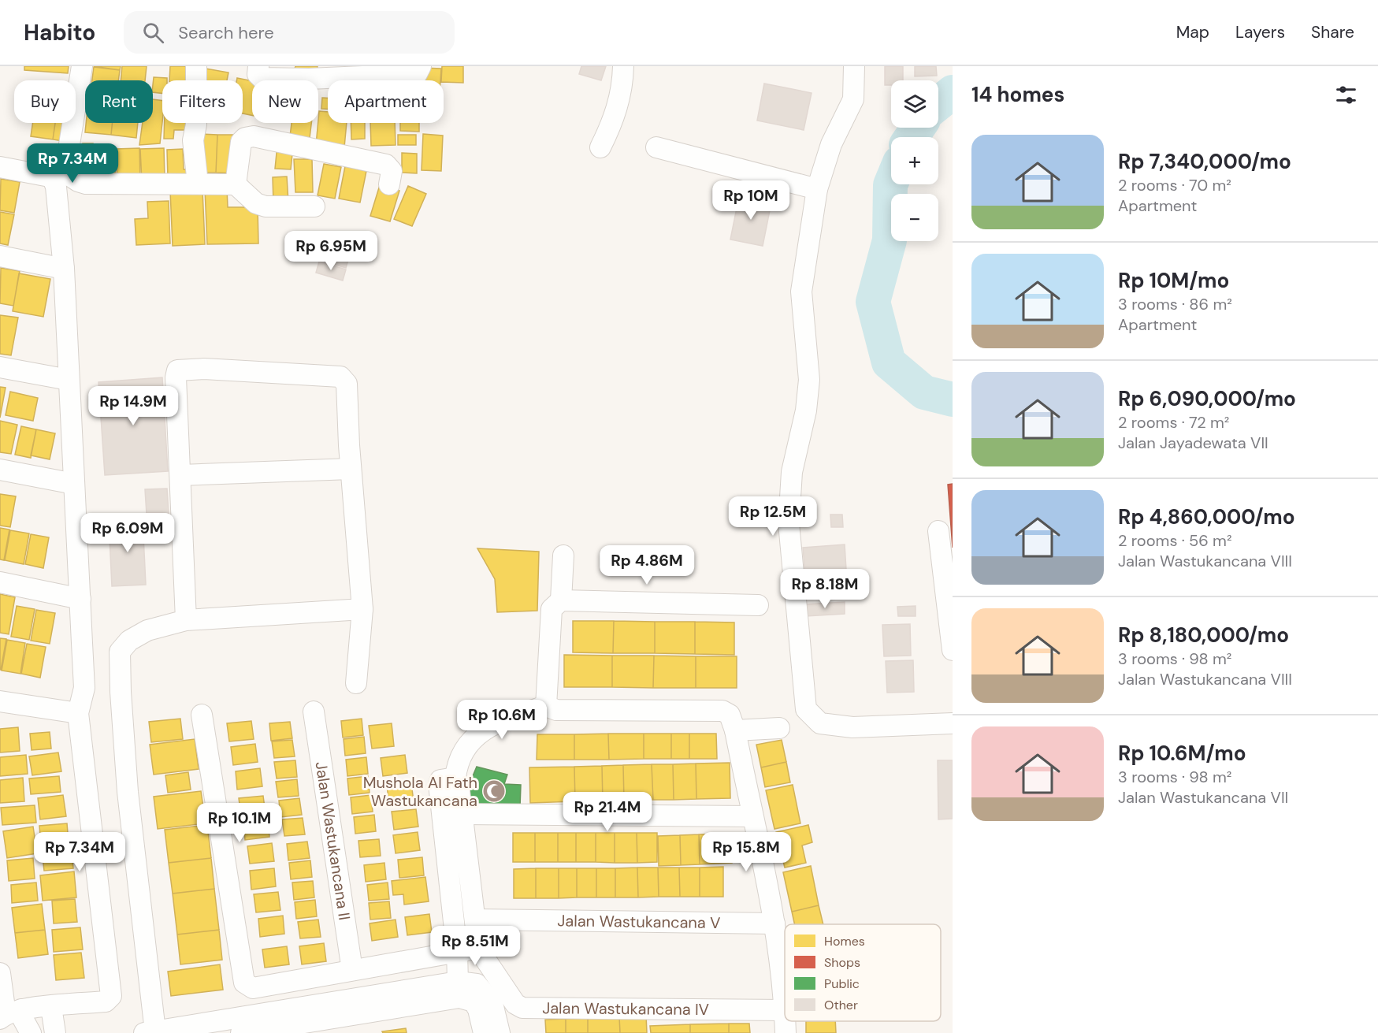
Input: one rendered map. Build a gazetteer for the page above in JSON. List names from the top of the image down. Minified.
{"streets":{"street":["Jalan Wastukancana II","Jalan Wastukancana V","Jalan Wastukancana IV"]},"places":{"mosque":["Mushola Al Fath Wastukancana"]},"legend":["Homes","Shops","Public","Other"],"page":{"header":"Habito","search":"Search here","nav":["Map","Layers","Share"],"heading":"14 homes","map_buttons":["+","−"],"chip":["Buy","Rent","Filters","New","Apartment"],"list":[{"name":"Rp 7,340,000/mo","note":"2 rooms · 70 m² · Apartment"},{"name":"Rp 10M/mo","note":"3 rooms · 86 m² · Apartment"},{"name":"Rp 6,090,000/mo","note":"2 rooms · 72 m² · Jalan Jayadewata VII"},{"name":"Rp 4,860,000/mo","note":"2 rooms · 56 m² · Jalan Wastukancana VIII"},{"name":"Rp 8,180,000/mo","note":"3 rooms · 98 m² · Jalan Wastukancana VIII"},{"name":"Rp 10.6M/mo","note":"3 rooms · 98 m² · Jalan Wastukancana VII"}],"price":["Rp 7.34M","Rp 10M","Rp 6.95M","Rp 14.9M","Rp 12.5M","Rp 6.09M","Rp 4.86M","Rp 8.18M","Rp 10.6M","Rp 21.4M","Rp 10.1M","Rp 7.34M","Rp 15.8M","Rp 8.51M"]}}
